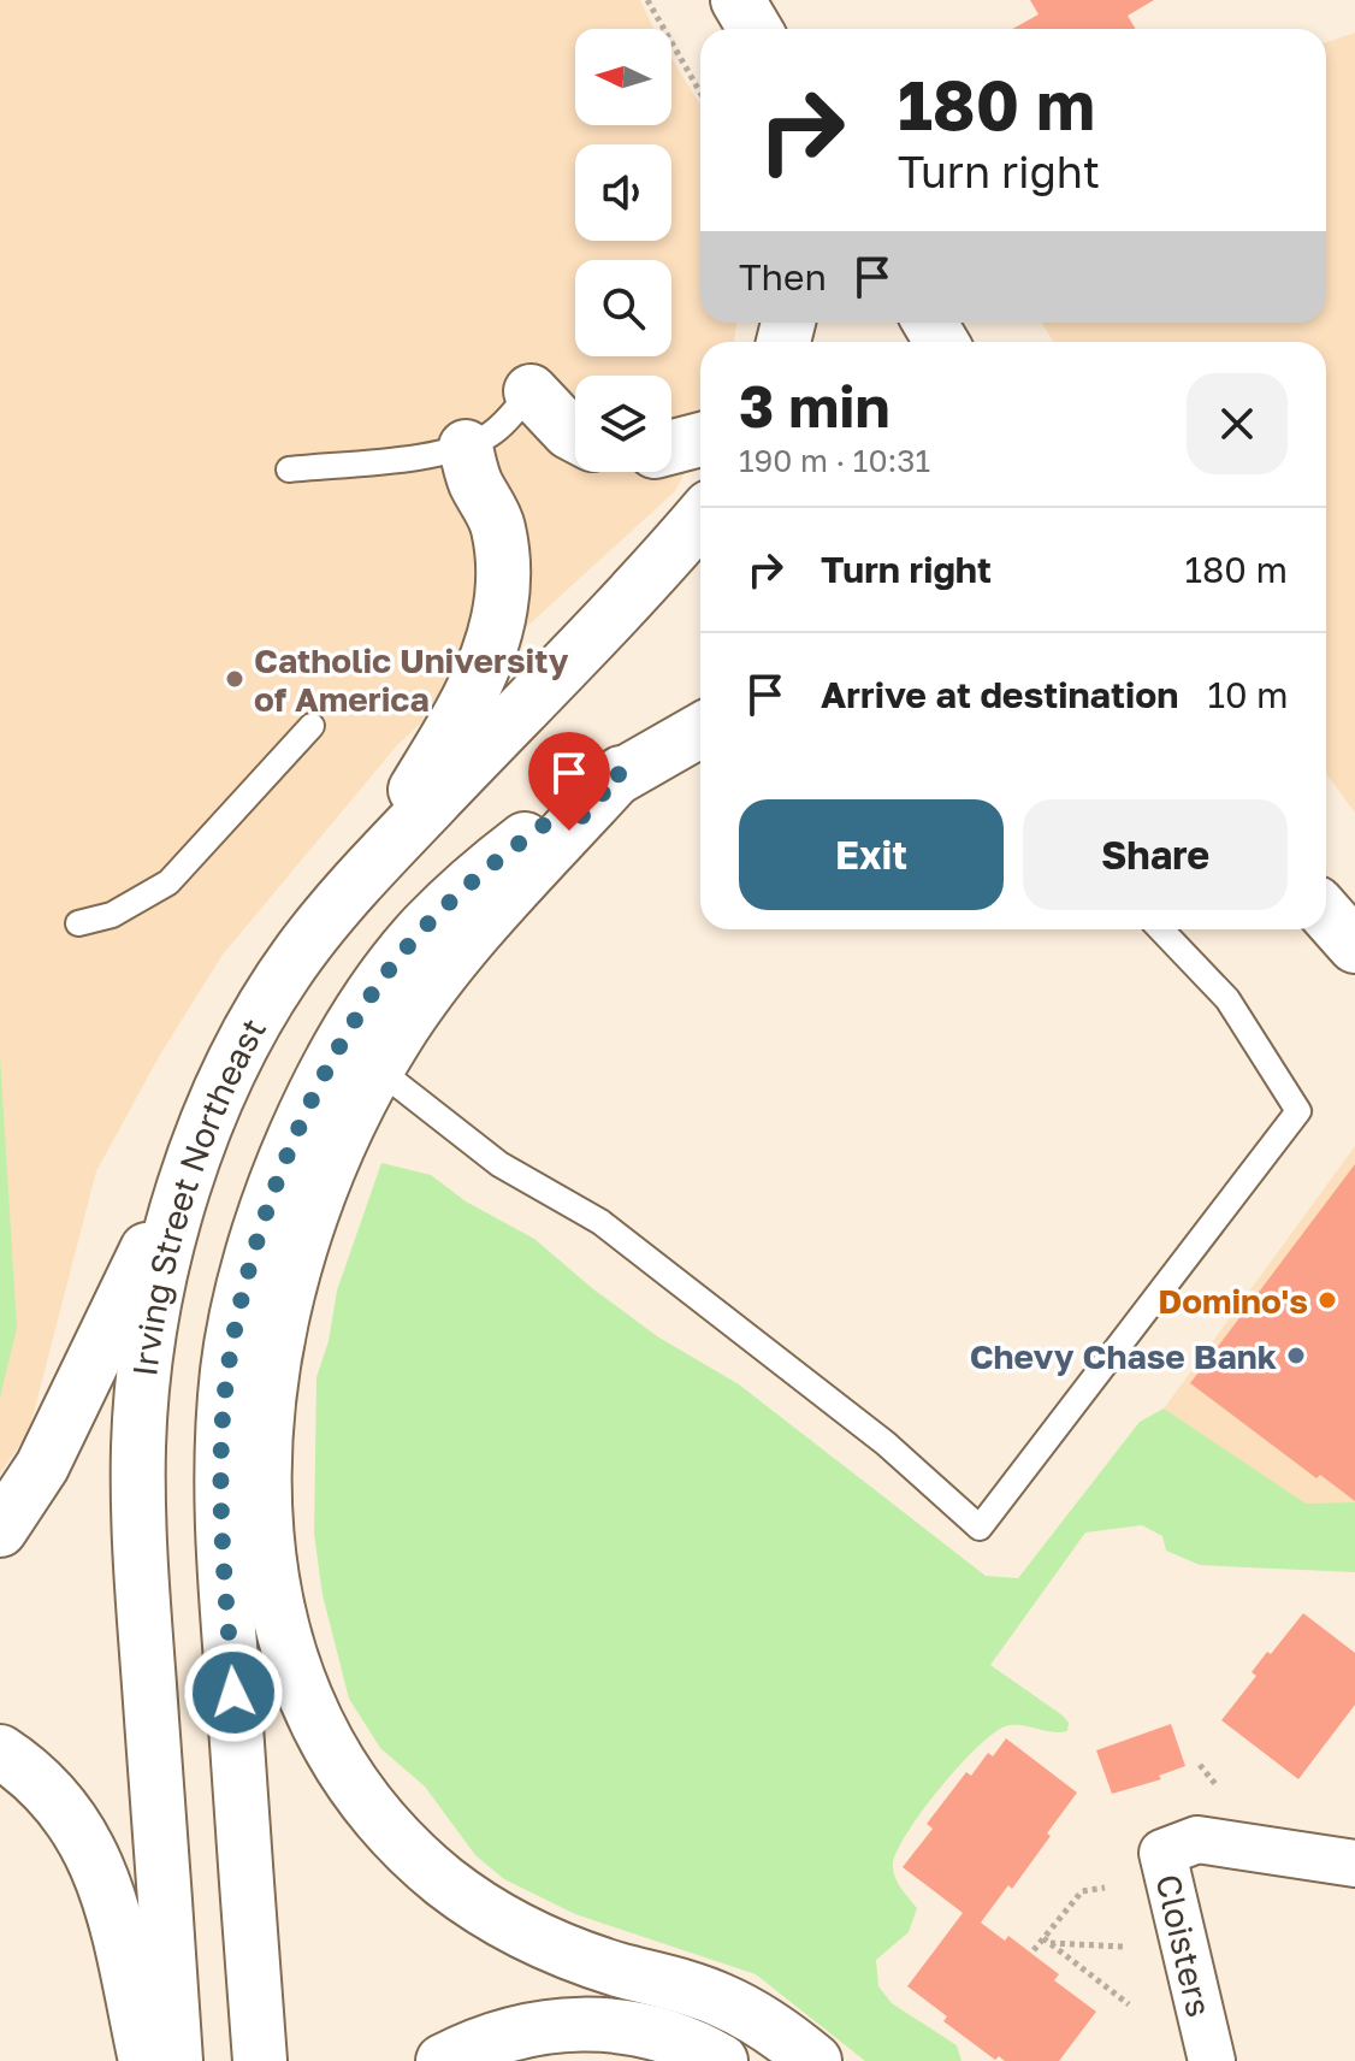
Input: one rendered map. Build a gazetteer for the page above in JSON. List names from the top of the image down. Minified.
{"streets":{"main road":["Irving Street Northeast"],"street":["Cloisters"]},"places":["Catholic University of America","Domino's","Chevy Chase Bank"],"north":"left","page":{"turn":["180 m","Turn right"],"then":"Then","heading":["3 min","190 m · 10:31"],"list":[{"name":"Turn right","value":"180 m"},{"name":"Arrive at destination","value":"10 m"}],"buttons":["Exit","Share"]}}
